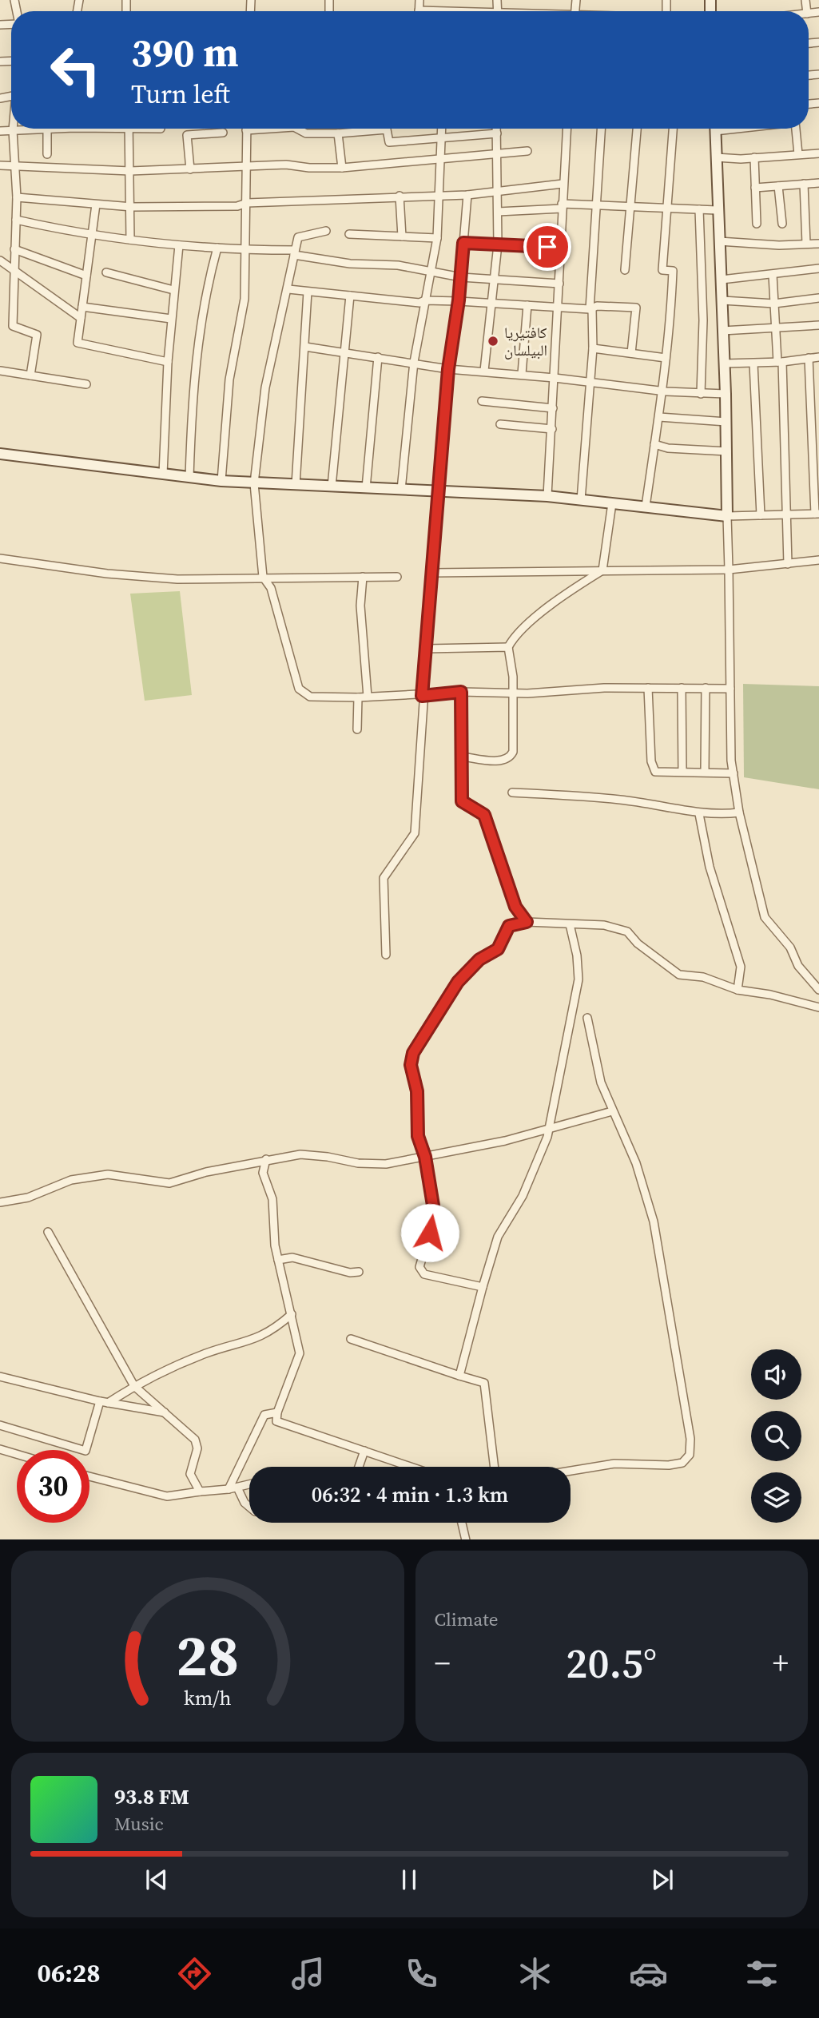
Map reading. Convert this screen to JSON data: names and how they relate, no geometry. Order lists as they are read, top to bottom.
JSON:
{
  "places": ["كافتيريا البيلسان"],
  "page": {
    "turn": ["390 m", "Turn left"],
    "limit": "30",
    "trip": "06:32 · 4 min · 1.3 km",
    "tile": "Climate",
    "heat": ["−", "20.5°", "+"],
    "song": ["93.8 FM", "Music"],
    "tabs": "06:28",
    "gauge": ["28", "km/h"]
  }
}
